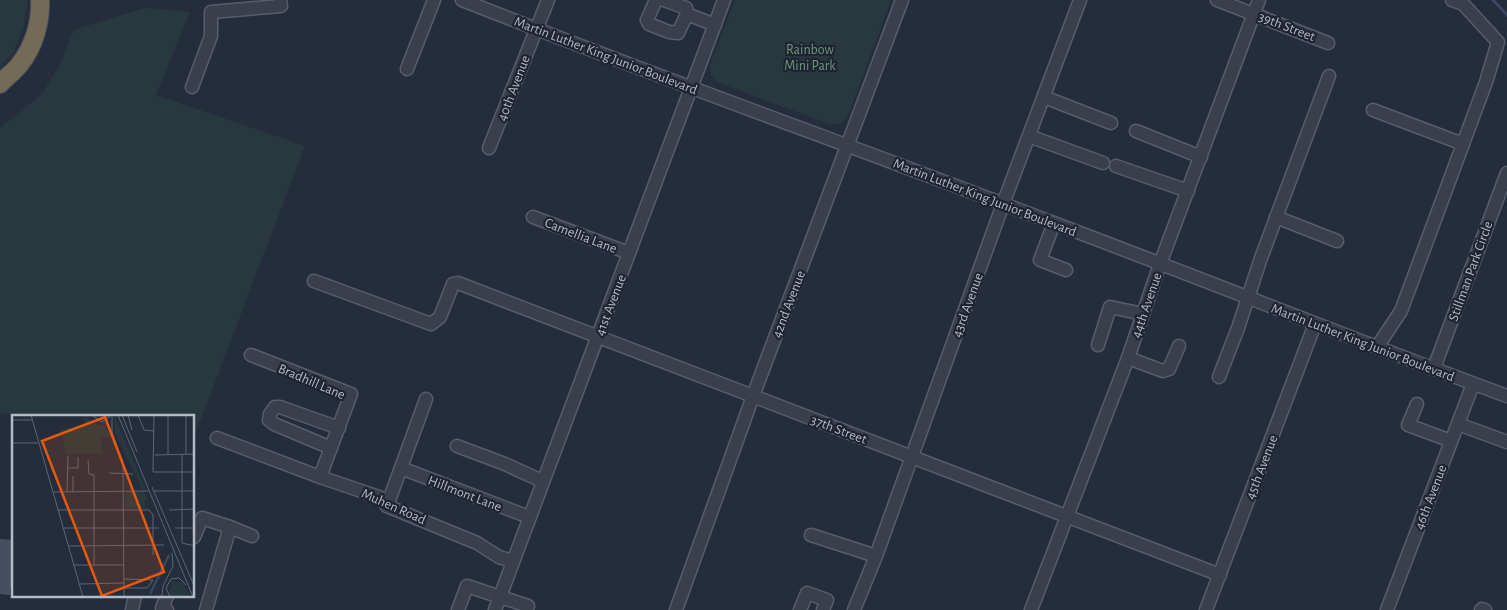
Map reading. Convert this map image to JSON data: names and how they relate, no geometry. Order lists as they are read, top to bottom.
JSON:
{
  "streets": {
    "street": [
      "39th Street",
      "Martin Luther King Junior Boulevard",
      "40th Avenue",
      "Camellia Lane",
      "Stillman Park Circle",
      "42nd Avenue",
      "41st Avenue",
      "43rd Avenue",
      "44th Avenue",
      "Bradhill Lane",
      "37th Street",
      "45th Avenue",
      "Hillmont Lane",
      "46th Avenue",
      "Muhen Road"
    ]
  },
  "crossings": [
    ["39th Street", "44th Avenue"],
    ["Martin Luther King Junior Boulevard", "40th Avenue"],
    ["Martin Luther King Junior Boulevard", "Stillman Park Circle"],
    ["Martin Luther King Junior Boulevard", "42nd Avenue"],
    ["Martin Luther King Junior Boulevard", "41st Avenue"],
    ["Martin Luther King Junior Boulevard", "43rd Avenue"],
    ["Martin Luther King Junior Boulevard", "44th Avenue"],
    ["Martin Luther King Junior Boulevard", "45th Avenue"],
    ["Martin Luther King Junior Boulevard", "46th Avenue"],
    ["Camellia Lane", "41st Avenue"],
    ["42nd Avenue", "37th Street"],
    ["41st Avenue", "37th Street"],
    ["41st Avenue", "Hillmont Lane"],
    ["41st Avenue", "Muhen Road"],
    ["43rd Avenue", "37th Street"],
    ["44th Avenue", "37th Street"],
    ["Bradhill Lane", "Muhen Road"],
    ["37th Street", "45th Avenue"]
  ],
  "parks": ["Rainbow Mini Park"]
}
